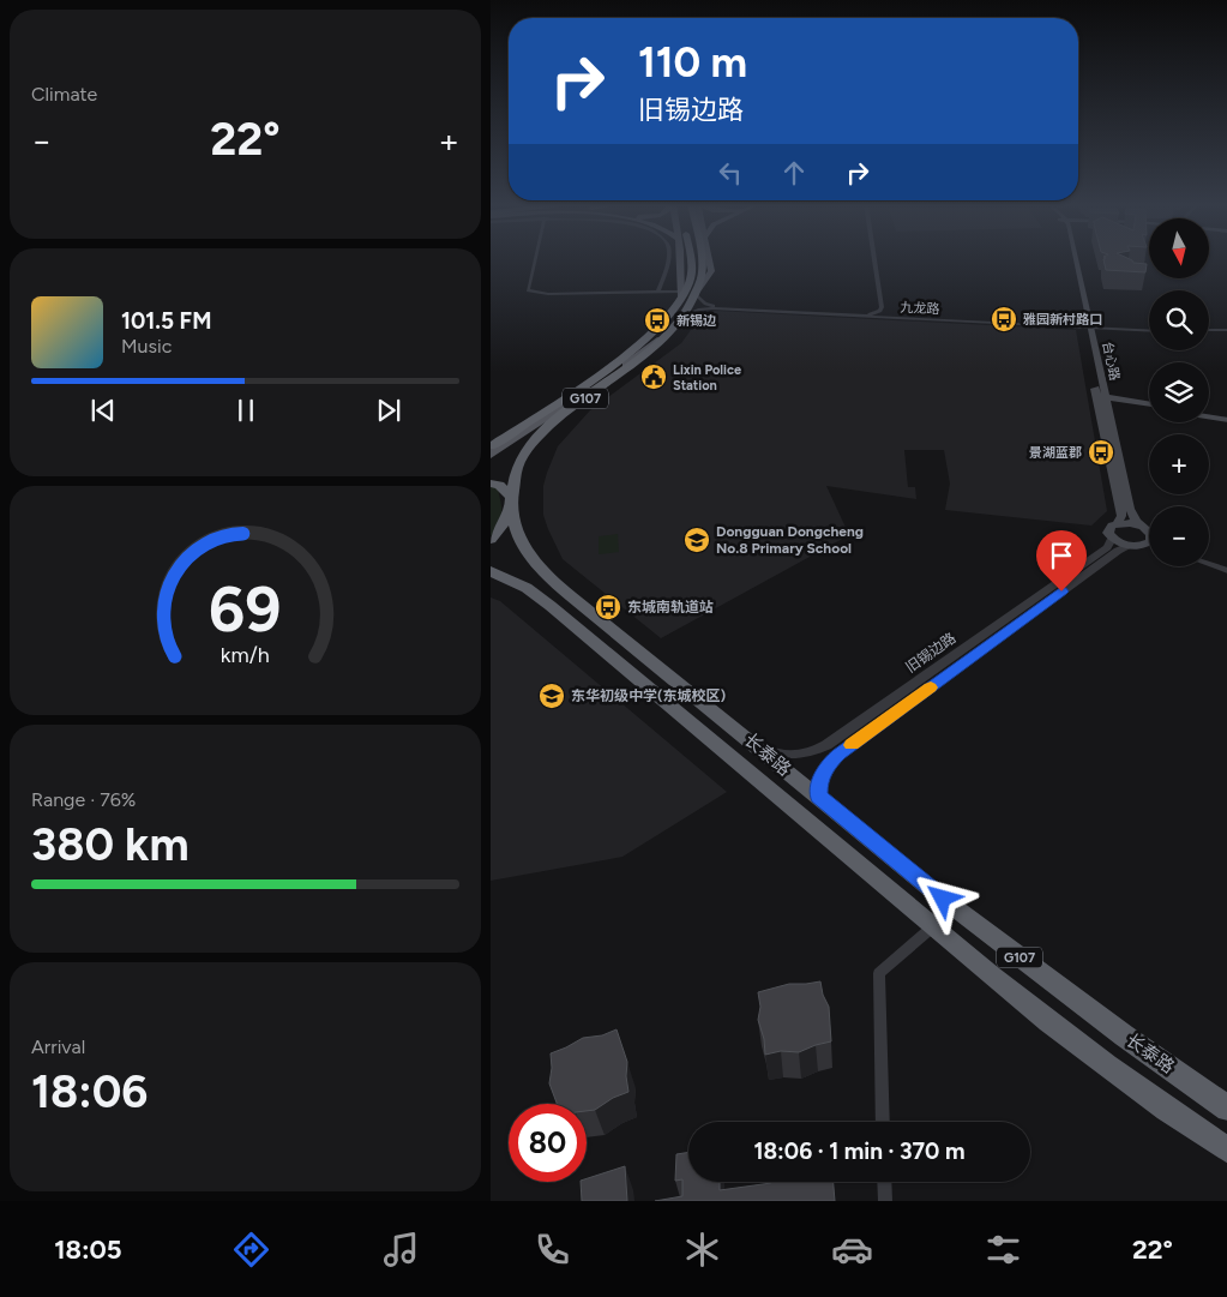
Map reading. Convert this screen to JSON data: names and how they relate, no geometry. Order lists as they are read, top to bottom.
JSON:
{
  "streets": {
    "highway": ["G107", "长泰路"],
    "main road": ["台心路"],
    "street": ["九龙路", "旧锡边路"]
  },
  "crossings": [
    ["九龙路", "台心路"],
    ["九龙路", "G107"],
    ["台心路", "旧锡边路"],
    ["G107", "长泰路"],
    ["旧锡边路", "长泰路"]
  ],
  "places": {
    "bus stop": [
      "雅园新村路口",
      "新锡边",
      "景湖蓝郡",
      "东城南轨道站"
    ],
    "public building": ["Lixin Police Station"],
    "school or university": ["Dongguan Dongcheng No.8 Primary School", "东华初级中学(东城校区)"]
  },
  "north": "bottom",
  "page": {
    "tile": [
      "Climate",
      ["Range · 76%", "380 km"],
      ["Arrival", "18:06"]
    ],
    "turn": ["110 m", "旧锡边路"],
    "heat": ["−", "22°", "+"],
    "map_buttons": ["+", "−"],
    "song": ["101.5 FM", "Music"],
    "limit": "80",
    "trip": "18:06 · 1 min · 370 m",
    "tabs": ["18:05", "22°"],
    "gauge": ["69", "km/h"]
  }
}
